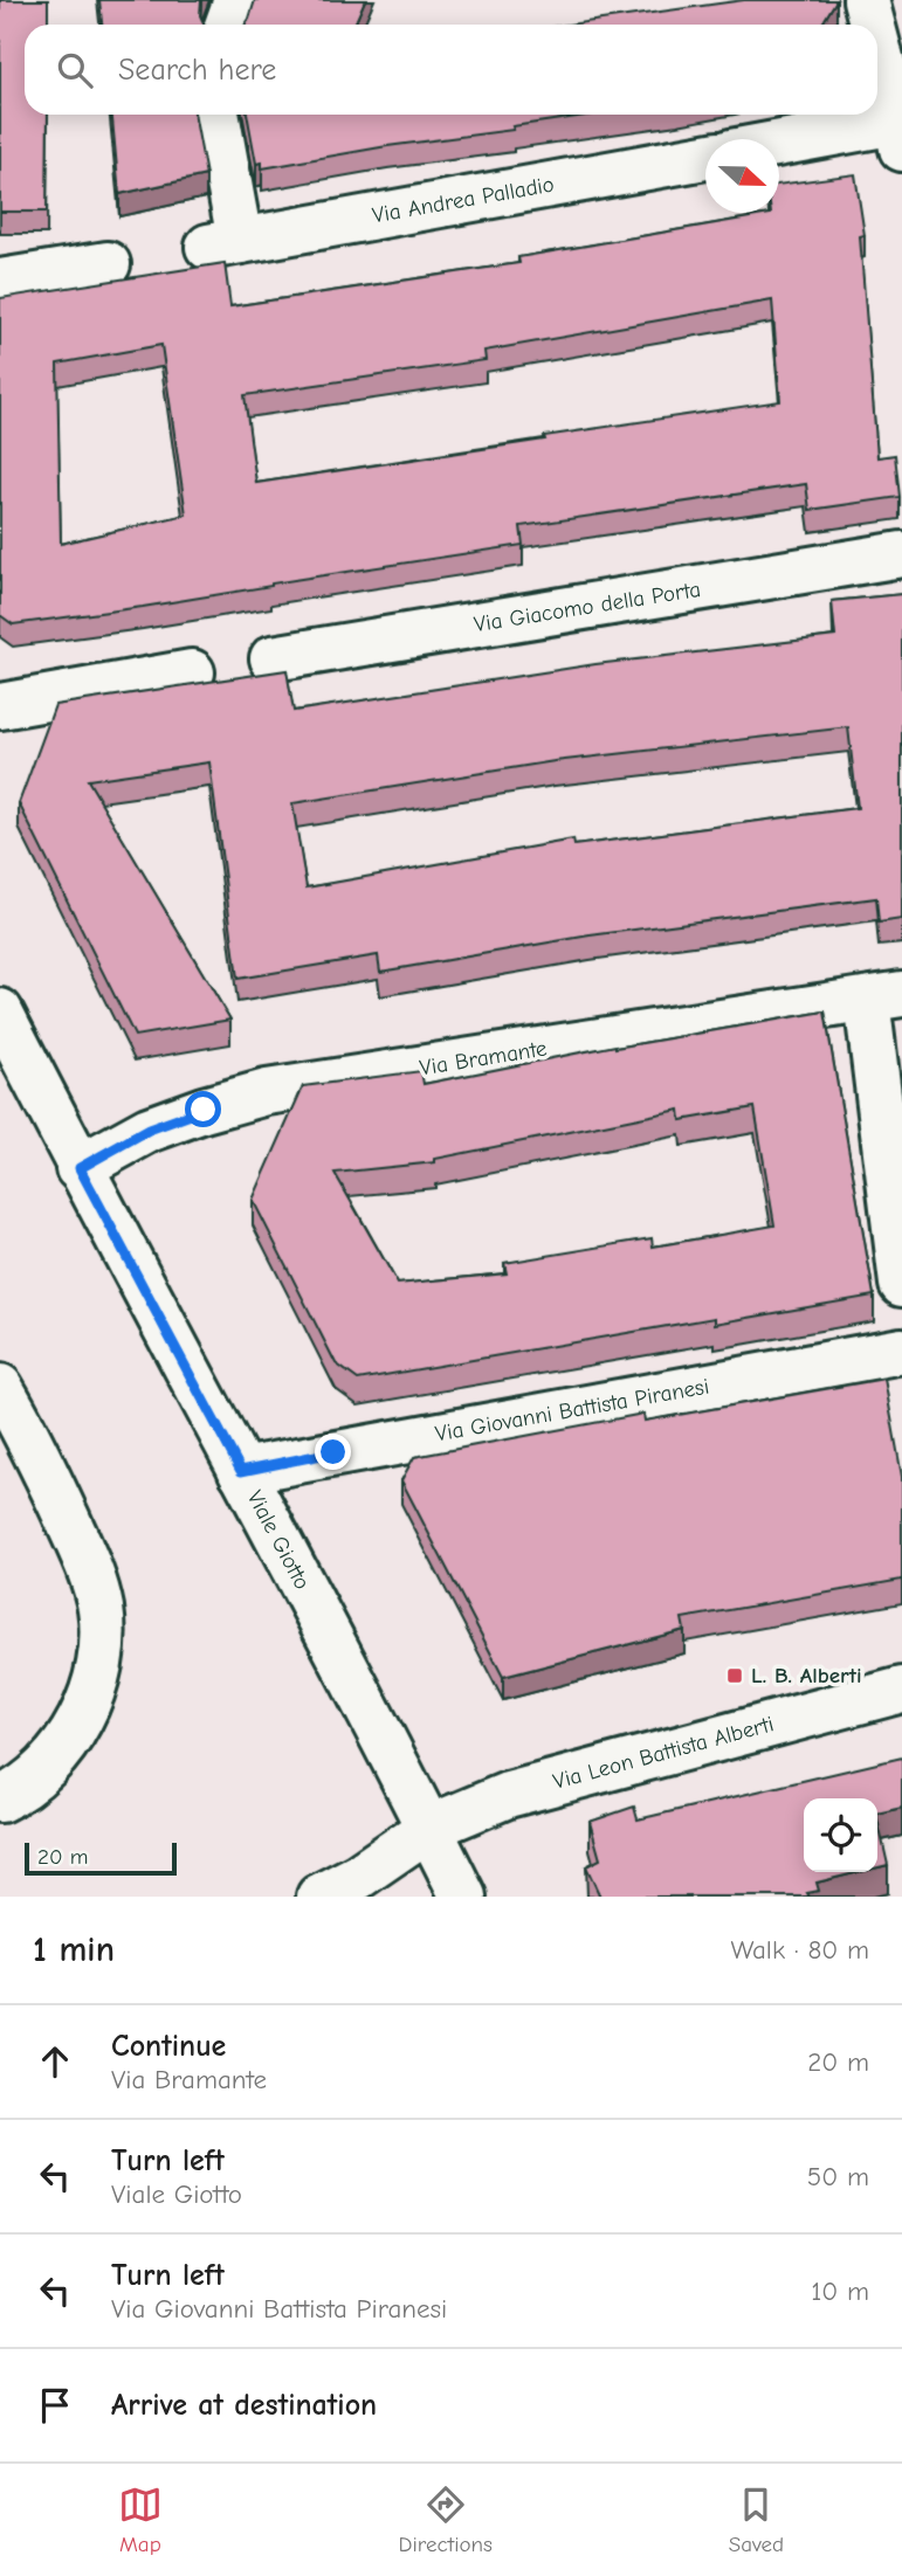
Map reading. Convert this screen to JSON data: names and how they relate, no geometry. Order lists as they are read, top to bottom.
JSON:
{
  "streets": {
    "street": [
      "Via Andrea Palladio",
      "Via Giacomo della Porta",
      "Via Bramante",
      "Via Giovanni Battista Piranesi",
      "Viale Giotto",
      "Via Leon Battista Alberti"
    ]
  },
  "crossings": [
    ["Via Bramante", "Viale Giotto"],
    ["Via Giovanni Battista Piranesi", "Viale Giotto"],
    ["Viale Giotto", "Via Leon Battista Alberti"]
  ],
  "places": {
    "transit": ["L. B. Alberti"]
  },
  "scale_bar": "20 m",
  "north": "right",
  "page": {
    "search": "Search here",
    "scale": "20 m",
    "heading": ["1 min", "Walk · 80 m"],
    "list": [
      ["Continue", "Via Bramante", "20 m"],
      ["Turn left", "Viale Giotto", "50 m"],
      ["Turn left", "Via Giovanni Battista Piranesi", "10 m"],
      "Arrive at destination"
    ],
    "nav": ["Map", "Directions", "Saved"]
  }
}
